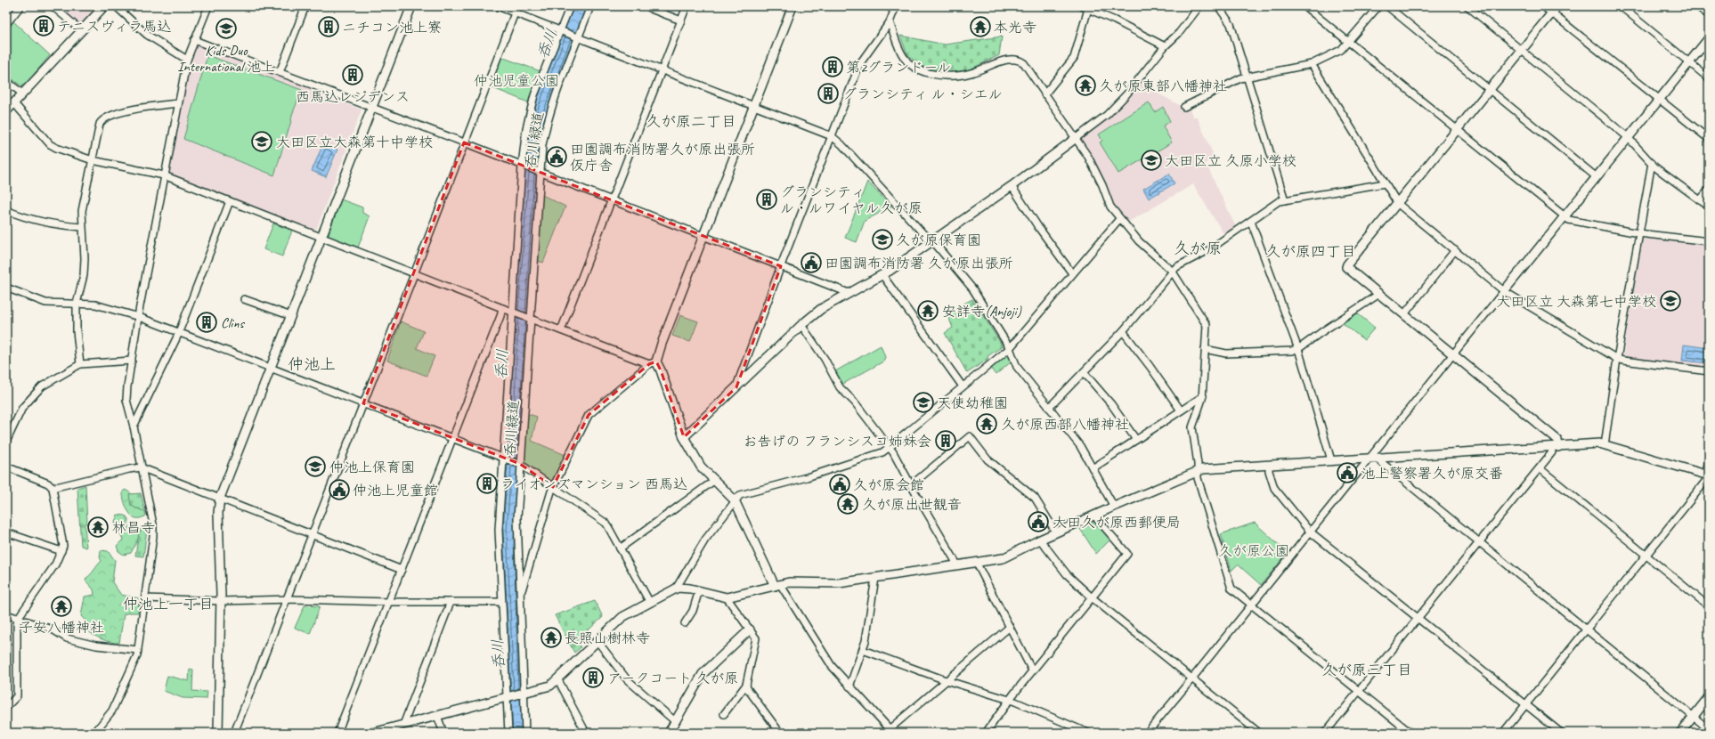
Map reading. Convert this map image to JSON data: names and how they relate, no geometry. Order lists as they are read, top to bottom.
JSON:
{
  "streets": {
    "street": ["呑川緑道"]
  },
  "districts": [
    "久が原二丁目",
    "久が原",
    "久が原四丁目",
    "仲池上",
    "仲池上一丁目",
    "久が原三丁目"
  ],
  "water": ["呑川"],
  "parks": ["仲池児童公園", "久が原公園"],
  "places": {
    "building": [
      "テニスヴィラ馬込",
      "ニチコン池上寮",
      "第2グランドール",
      "西馬込レジデンス",
      "グランシティ ル・シエル",
      "グランシティ ル・ルワイヤル久が原",
      "Clins",
      "お告げの フランシスコ姉妹会",
      "ライオンズマンション 西馬込",
      "アークコート 久が原"
    ],
    "temple": [
      "本光寺",
      "久が原東部八幡神社",
      "安詳寺(Anjoji)",
      "久が原西部八幡神社",
      "久が原出世観音",
      "林昌寺",
      "子安八幡神社",
      "長照山樹林寺"
    ],
    "school or university": [
      "Kids Duo International 池上",
      "大田区立大森第十中学校",
      "大田区立 久原小学校",
      "久が原保育園",
      "大田区立 大森第七中学校",
      "天使幼稚園",
      "仲池上保育園"
    ],
    "public building": [
      "田園調布消防署久が原出張所 仮庁舎",
      "田園調布消防署 久が原出張所",
      "池上警察署久が原交番",
      "久が原会館",
      "仲池上児童館",
      "大田久が原西郵便局"
    ]
  }
}
